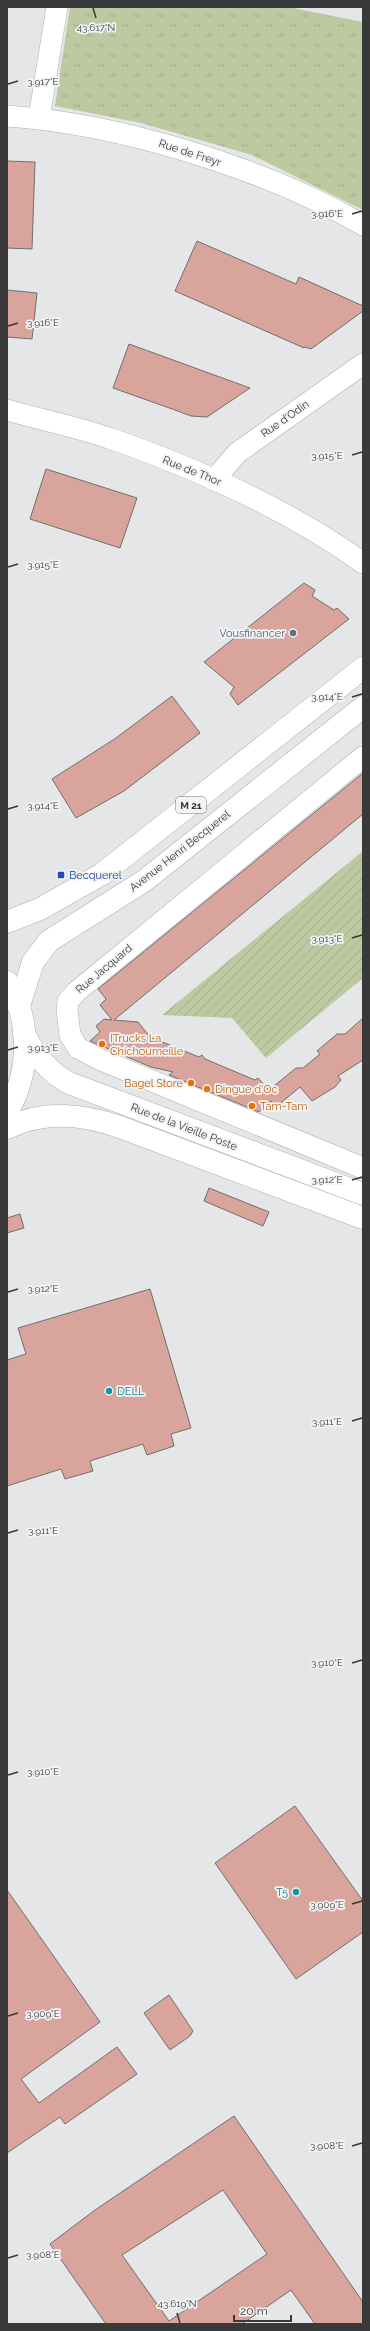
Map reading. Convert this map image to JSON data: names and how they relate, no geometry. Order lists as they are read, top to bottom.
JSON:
{
  "streets": {
    "main road": ["M 21", "Avenue Henri Becquerel", "Rue de la Vieille Poste"],
    "street": [
      "Rue de Freyr",
      "Rue d'Odin",
      "Rue de Thor",
      "Rue Jacquard"
    ]
  },
  "crossings": [
    ["Rue d'Odin", "Rue de Thor"]
  ],
  "places": {
    "other": [
      "Vousfinancer",
      "ITrucks La Chichoumeille",
      "Bagel Store",
      "Dingue d'Oc",
      "Tam-Tam",
      "DELL",
      "T5"
    ],
    "transit": ["Becquerel"]
  },
  "scale_bar": "20 m",
  "coordinates": [
    "43.617°N",
    "3.917°E",
    "3.916°E",
    "3.915°E",
    "3.914°E",
    "3.913°E",
    "3.912°E",
    "3.911°E",
    "3.910°E",
    "3.909°E",
    "3.908°E",
    "43.619°N"
  ]
}
